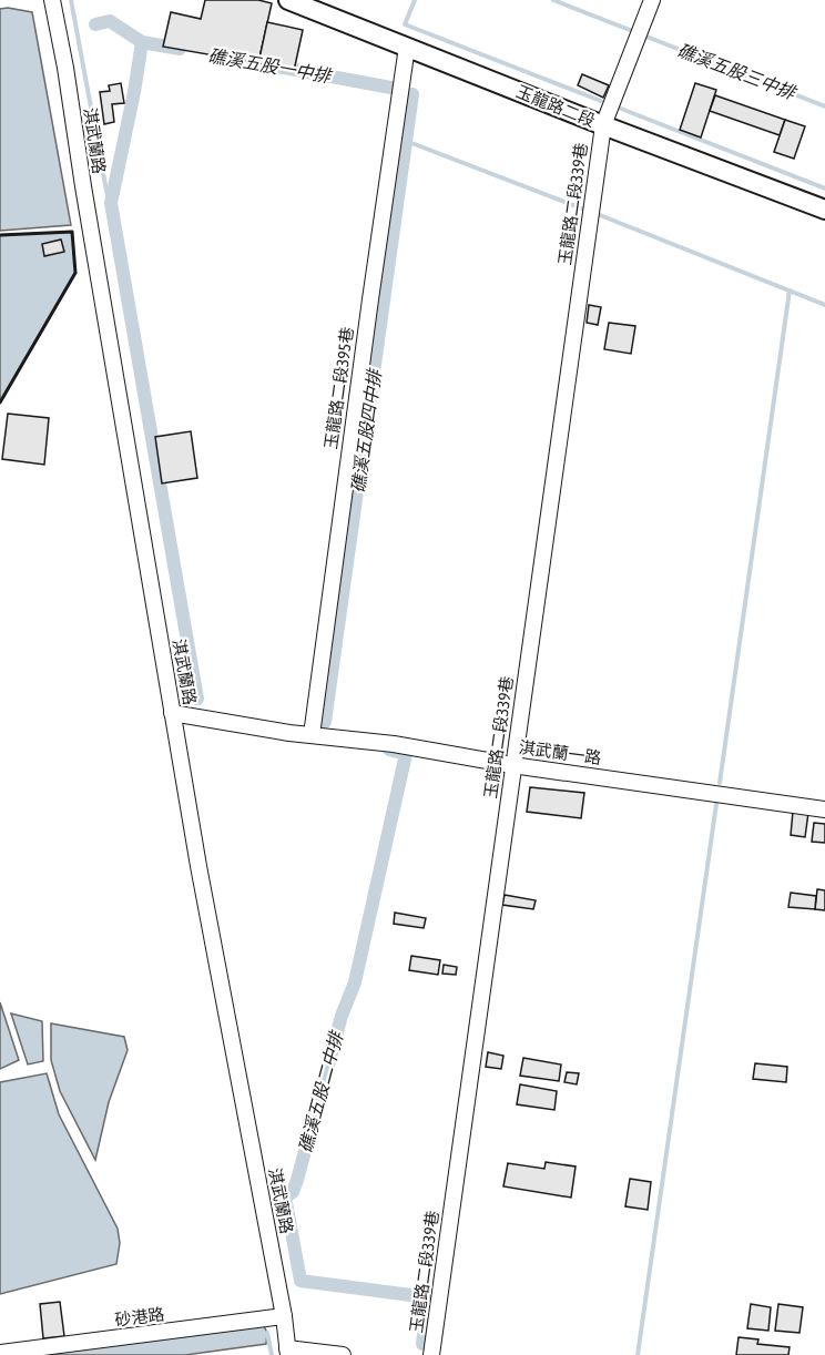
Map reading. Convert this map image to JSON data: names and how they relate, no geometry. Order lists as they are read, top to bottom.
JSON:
{
  "streets": {
    "main road": ["玉龍路二段"],
    "street": [
      "淇武蘭路",
      "玉龍路二段339巷",
      "玉龍路二段395巷",
      "淇武蘭一路",
      "砂港路"
    ]
  },
  "crossings": [
    ["玉龍路二段", "玉龍路二段339巷"],
    ["玉龍路二段", "玉龍路二段395巷"],
    ["淇武蘭路", "淇武蘭一路"],
    ["淇武蘭路", "砂港路"],
    ["玉龍路二段339巷", "淇武蘭一路"],
    ["玉龍路二段395巷", "淇武蘭一路"]
  ],
  "water": [
    "礁溪五股一中排",
    "礁溪五股三中排",
    "礁溪五股四中排",
    "礁溪五股二中排"
  ]
}
